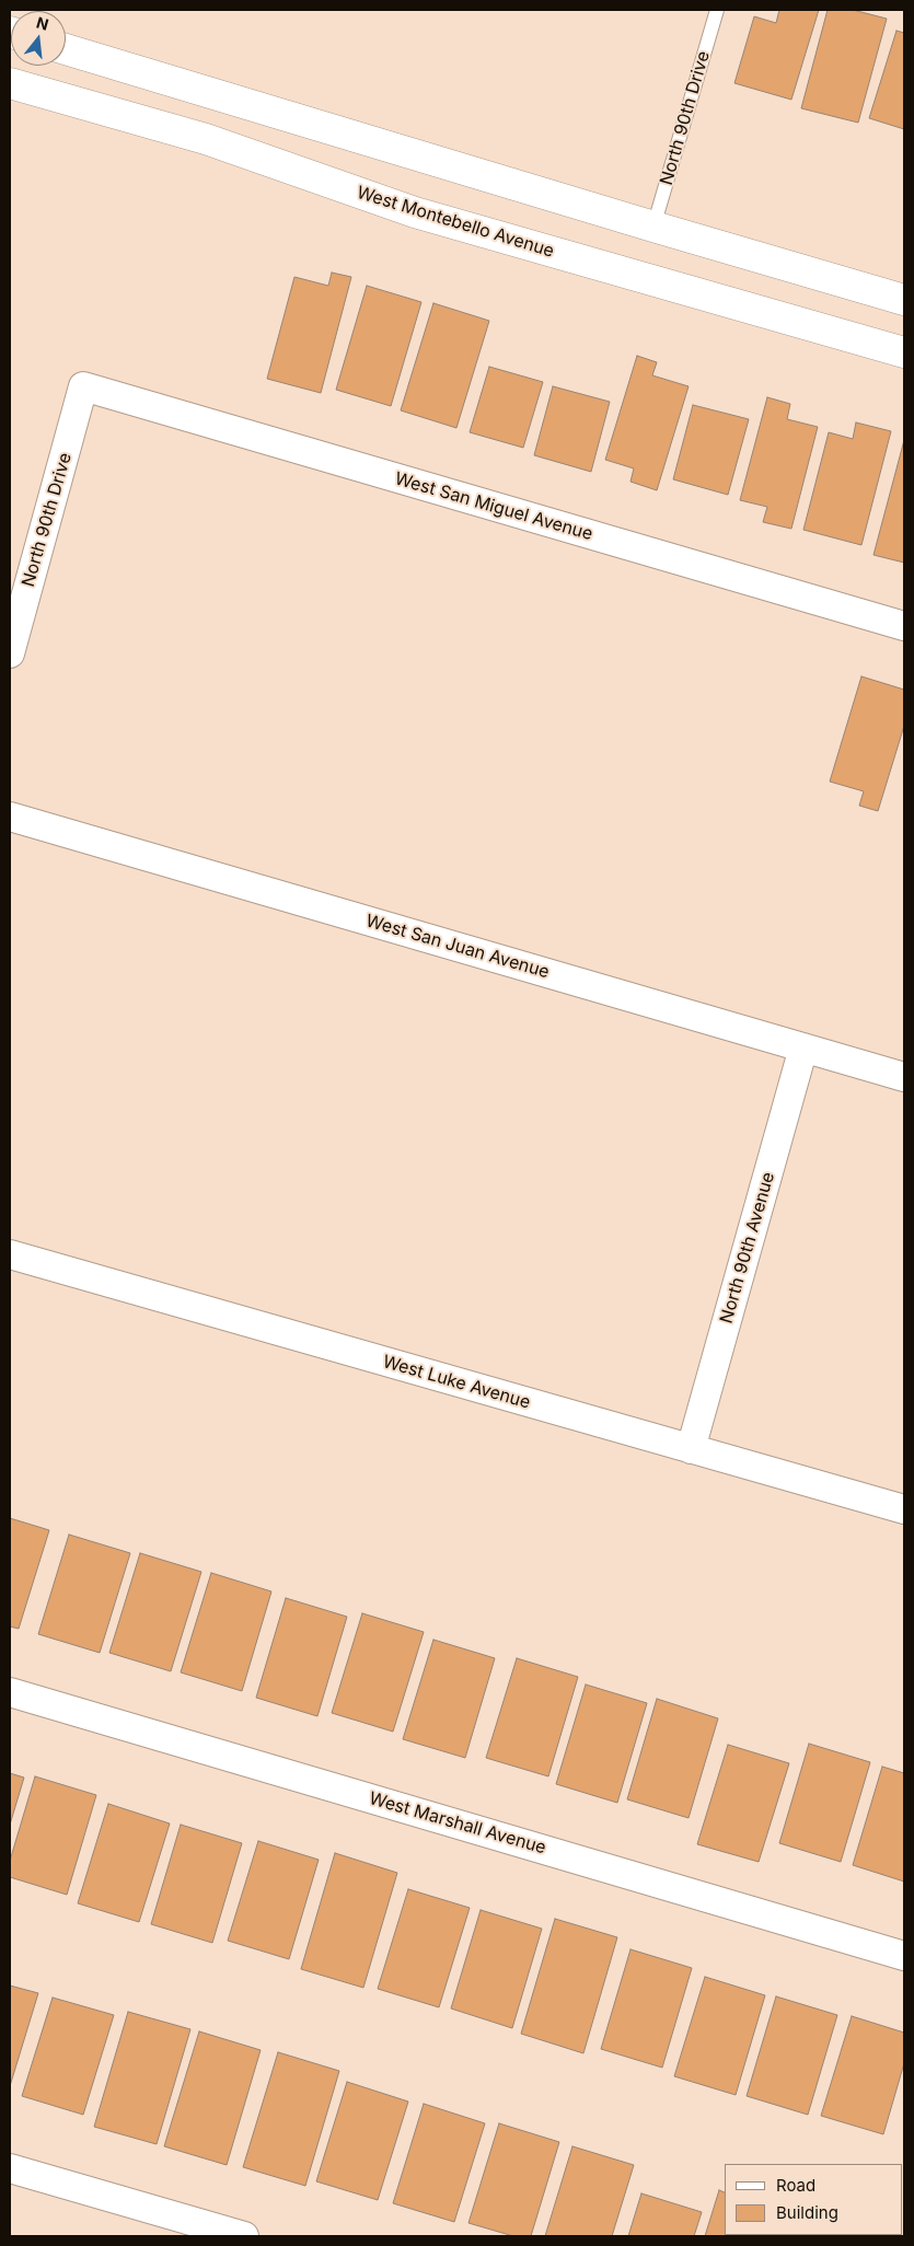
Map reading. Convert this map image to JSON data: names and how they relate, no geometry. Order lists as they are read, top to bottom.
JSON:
{
  "streets": {
    "street": [
      "North 90th Drive",
      "West Montebello Avenue",
      "West San Miguel Avenue",
      "West San Juan Avenue",
      "North 90th Avenue",
      "West Luke Avenue",
      "West Marshall Avenue"
    ]
  },
  "crossings": [
    ["North 90th Drive", "West San Miguel Avenue"],
    ["West San Juan Avenue", "North 90th Avenue"],
    ["North 90th Avenue", "West Luke Avenue"]
  ],
  "legend": ["Road", "Building"],
  "north": "top"
}
